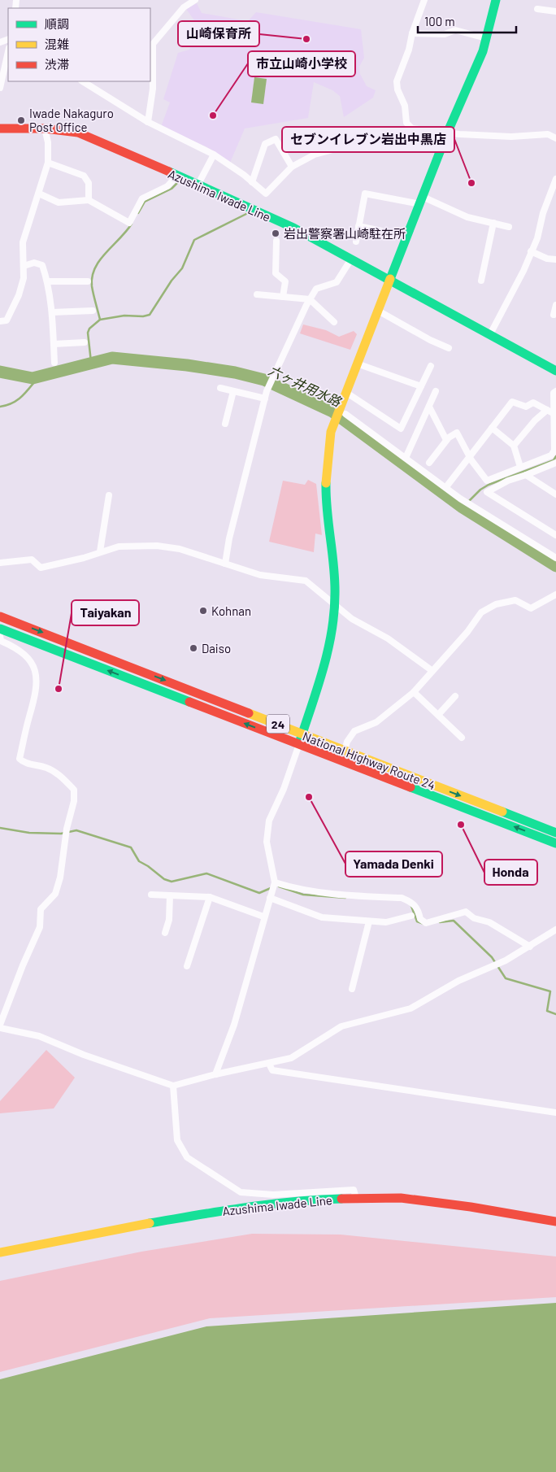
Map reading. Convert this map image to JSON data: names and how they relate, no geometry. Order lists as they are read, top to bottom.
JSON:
{
  "streets": {
    "main road": ["Azushima Iwade Line", "24", "National Highway Route 24"]
  },
  "water": ["六ヶ井用水路"],
  "places": [
    "山崎保育所",
    "市立山崎小学校",
    "Iwade Nakaguro Post Office",
    "セブンイレブン岩出中黒店",
    "岩出警察署山崎駐在所",
    "Kohnan",
    "Daiso",
    "Taiyakan",
    "Yamada Denki",
    "Honda"
  ],
  "legend": ["順調", "混雑", "渋滞"],
  "scale_bar": "100 m"
}
